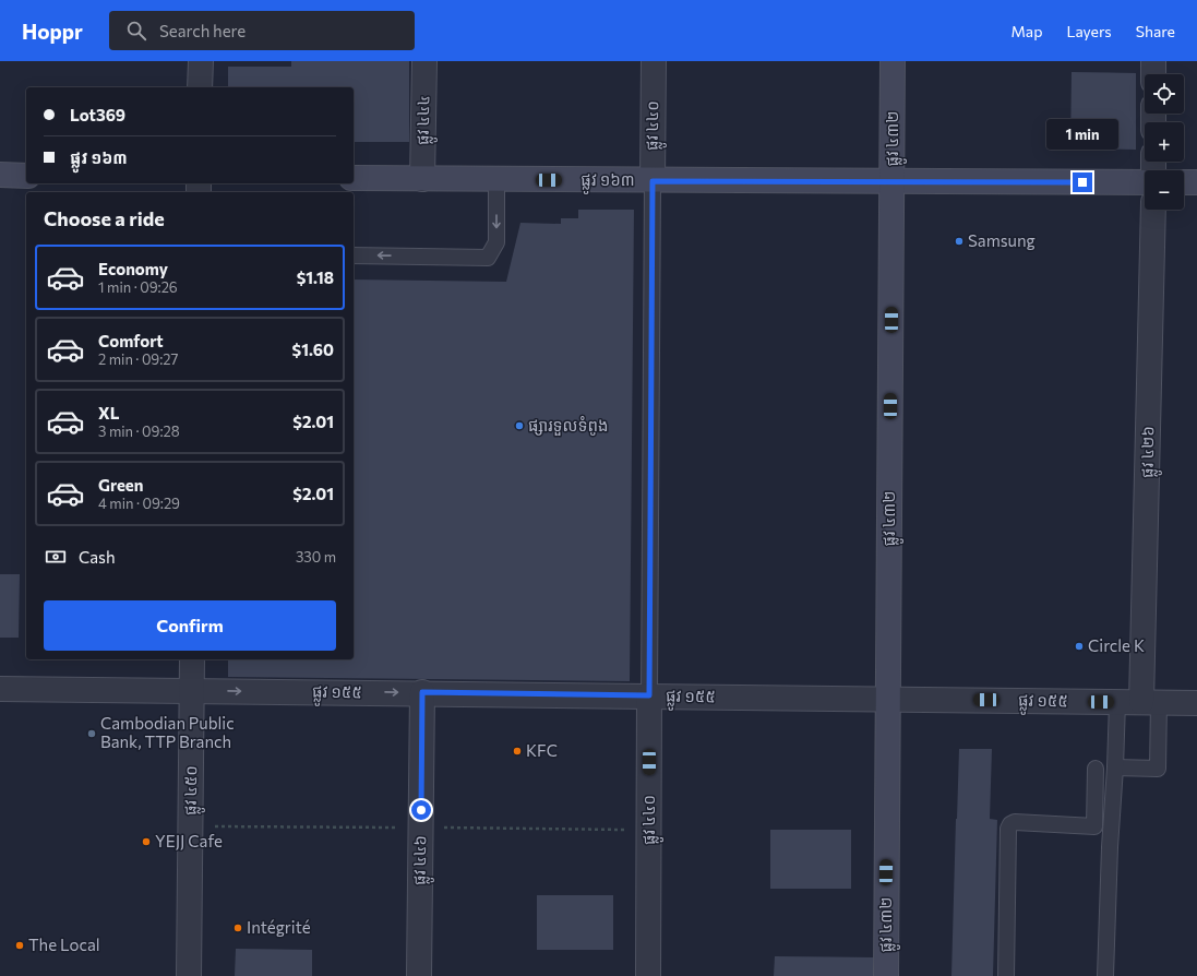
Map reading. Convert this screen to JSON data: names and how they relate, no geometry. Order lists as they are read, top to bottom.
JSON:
{
  "streets": {
    "street": [
      "ផ្លូវ ៤៤៤",
      "ផ្លូវ ៤៤០",
      "ផ្លូវ ៤៣២",
      "ផ្លូវ ១៦៣",
      "ផ្លូវ ៤២៦",
      "ផ្លូវ ១៥៥",
      "ផ្លូវ ៤៥០",
      "ផ្លូវ ៤៤៦"
    ]
  },
  "crossings": [
    ["ផ្លូវ ៤៤៤", "ផ្លូវ ១៦៣"],
    ["ផ្លូវ ៤៤០", "ផ្លូវ ១៦៣"],
    ["ផ្លូវ ៤៤០", "ផ្លូវ ១៥៥"],
    ["ផ្លូវ ៤៣២", "ផ្លូវ ១៦៣"],
    ["ផ្លូវ ៤៣២", "ផ្លូវ ១៥៥"],
    ["ផ្លូវ ៤២៦", "ផ្លូវ ១៥៥"],
    ["ផ្លូវ ១៥៥", "ផ្លូវ ៤៥០"],
    ["ផ្លូវ ១៥៥", "ផ្លូវ ៤៤៦"]
  ],
  "places": [
    "Samsung",
    "ផ្សារទួលទំពូង",
    "Circle K",
    "Cambodian Public Bank, TTP Branch",
    "KFC",
    "YEJJ Cafe",
    "Intégrité",
    "The Local"
  ],
  "page": {
    "header": "Hoppr",
    "search": "Search here",
    "nav": ["Map", "Layers", "Share"],
    "map_buttons": ["+", "−"],
    "banner": ["Lot369", "ផ្លូវ ១៦៣"],
    "bubble": "1 min",
    "heading": "Choose a ride",
    "list": [
      {
        "name": "Economy",
        "note": "1 min · 09:26",
        "value": "$1.18"
      },
      {
        "name": "Comfort",
        "note": "2 min · 09:27",
        "value": "$1.60"
      },
      {
        "name": "XL",
        "note": "3 min · 09:28",
        "value": "$2.01"
      },
      {
        "name": "Green",
        "note": "4 min · 09:29",
        "value": "$2.01"
      }
    ],
    "pay": ["Cash", "330 m"],
    "buttons": "Confirm"
  }
}
